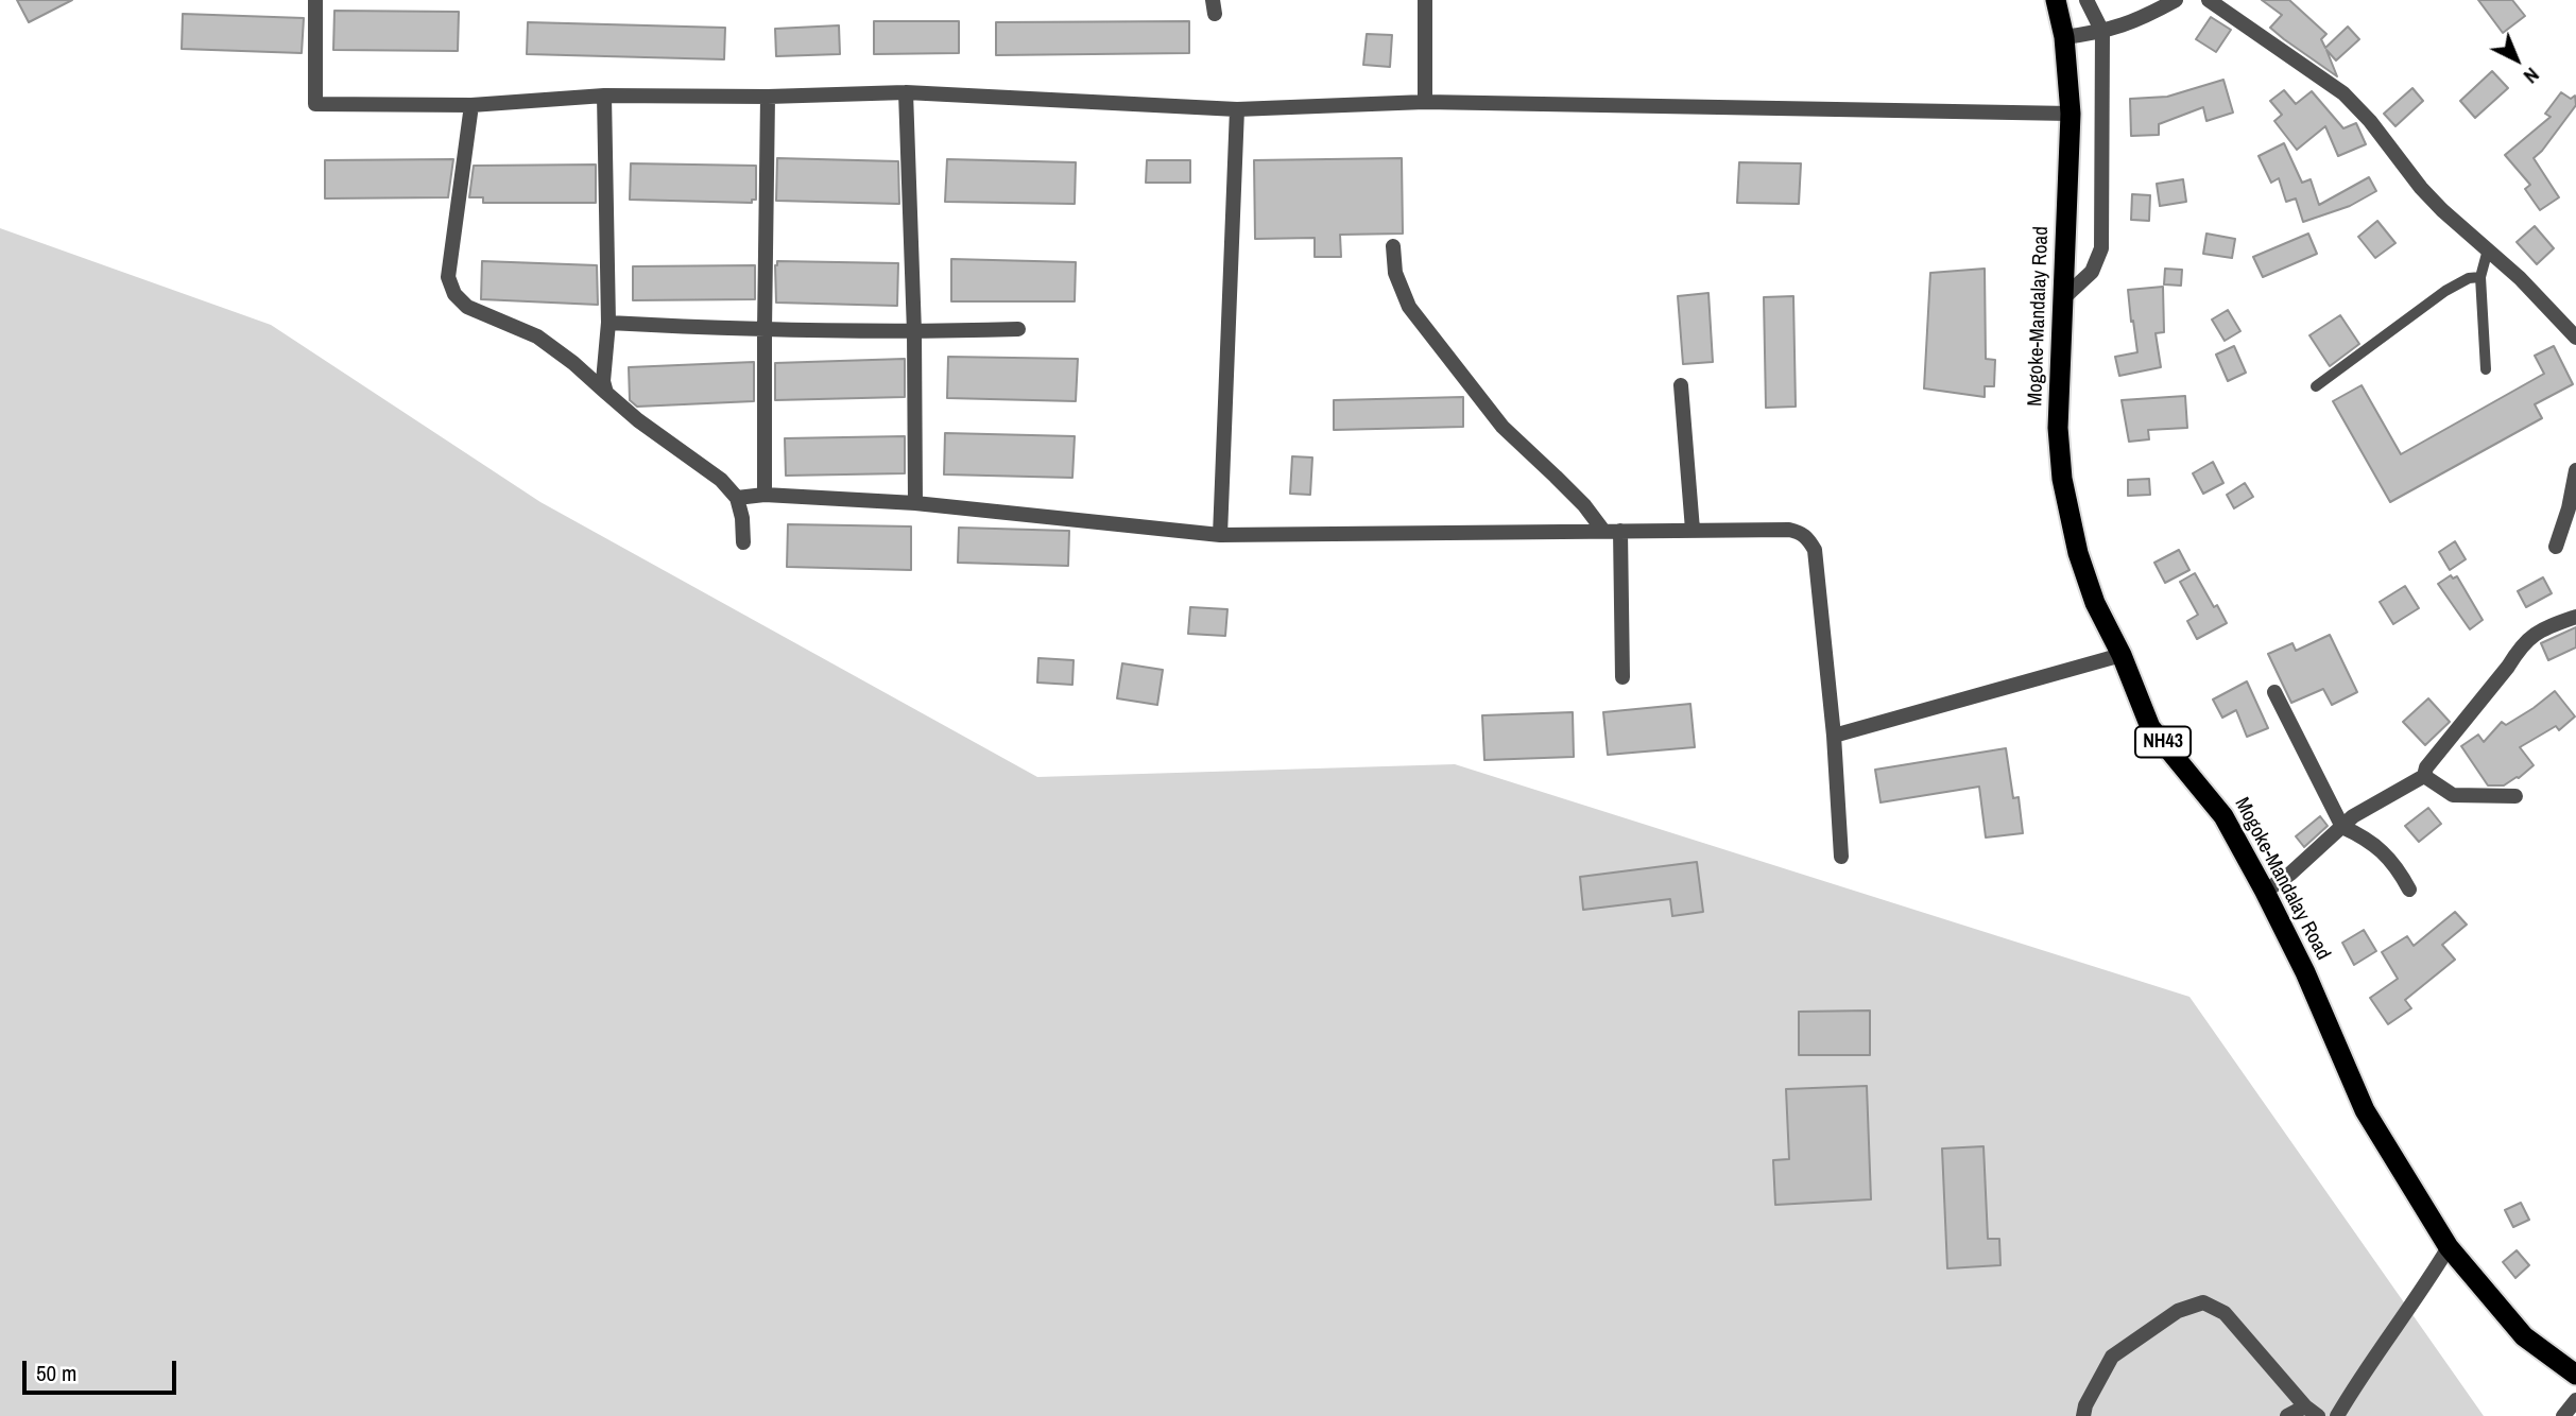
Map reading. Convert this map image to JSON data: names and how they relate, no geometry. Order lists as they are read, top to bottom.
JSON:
{
  "streets": {
    "highway": ["Mogoke-Mandalay Road", "NH43"]
  },
  "scale_bar": "50 m",
  "north": "bottom right"
}
